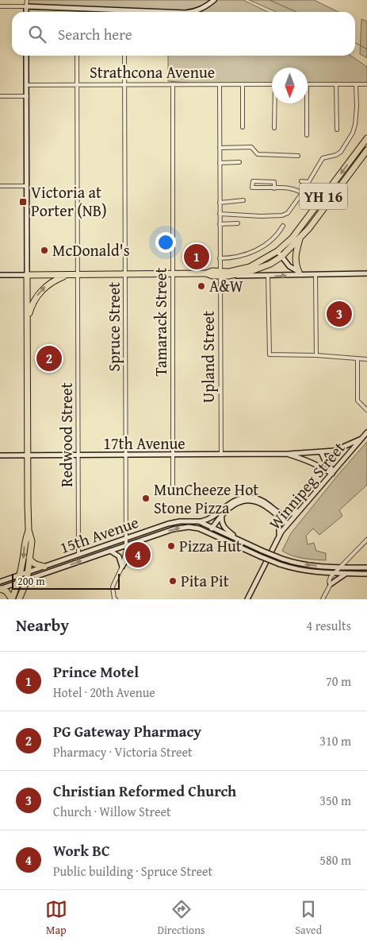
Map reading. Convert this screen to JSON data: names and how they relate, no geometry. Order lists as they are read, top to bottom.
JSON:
{
  "streets": {
    "highway": ["YH 16"],
    "street": [
      "Strathcona Avenue",
      "Tamarack Street",
      "Spruce Street",
      "Upland Street",
      "Redwood Street",
      "17th Avenue",
      "Winnipeg Street",
      "15th Avenue"
    ]
  },
  "crossings": [
    ["Strathcona Avenue", "Tamarack Street"],
    ["Strathcona Avenue", "Spruce Street"],
    ["Strathcona Avenue", "Upland Street"],
    ["Strathcona Avenue", "Redwood Street"],
    ["YH 16", "Tamarack Street"],
    ["YH 16", "Spruce Street"],
    ["YH 16", "Upland Street"],
    ["YH 16", "Redwood Street"],
    ["Tamarack Street", "17th Avenue"],
    ["Spruce Street", "17th Avenue"],
    ["Spruce Street", "15th Avenue"],
    ["Upland Street", "17th Avenue"],
    ["Redwood Street", "17th Avenue"],
    ["Redwood Street", "15th Avenue"],
    ["17th Avenue", "Winnipeg Street"]
  ],
  "places": {
    "transit": ["Victoria at Porter (NB)"],
    "other": [
      "McDonald's",
      "A&W",
      "MunCheeze Hot Stone Pizza",
      "Pizza Hut",
      "Pita Pit"
    ]
  },
  "scale_bar": "200 m",
  "north": "bottom",
  "page": {
    "search": "Search here",
    "pins": [
      "1",
      "3",
      "2",
      "4"
    ],
    "scale": "200 m",
    "heading": ["Nearby", "4 results"],
    "list": [
      {
        "mark": "1",
        "name": "Prince Motel",
        "note": "Hotel · 20th Avenue",
        "value": "70 m"
      },
      {
        "mark": "2",
        "name": "PG Gateway Pharmacy",
        "note": "Pharmacy · Victoria Street",
        "value": "310 m"
      },
      {
        "mark": "3",
        "name": "Christian Reformed Church",
        "note": "Church · Willow Street",
        "value": "350 m"
      },
      {
        "mark": "4",
        "name": "Work BC",
        "note": "Public building · Spruce Street",
        "value": "580 m"
      }
    ],
    "nav": ["Map", "Directions", "Saved"]
  }
}
